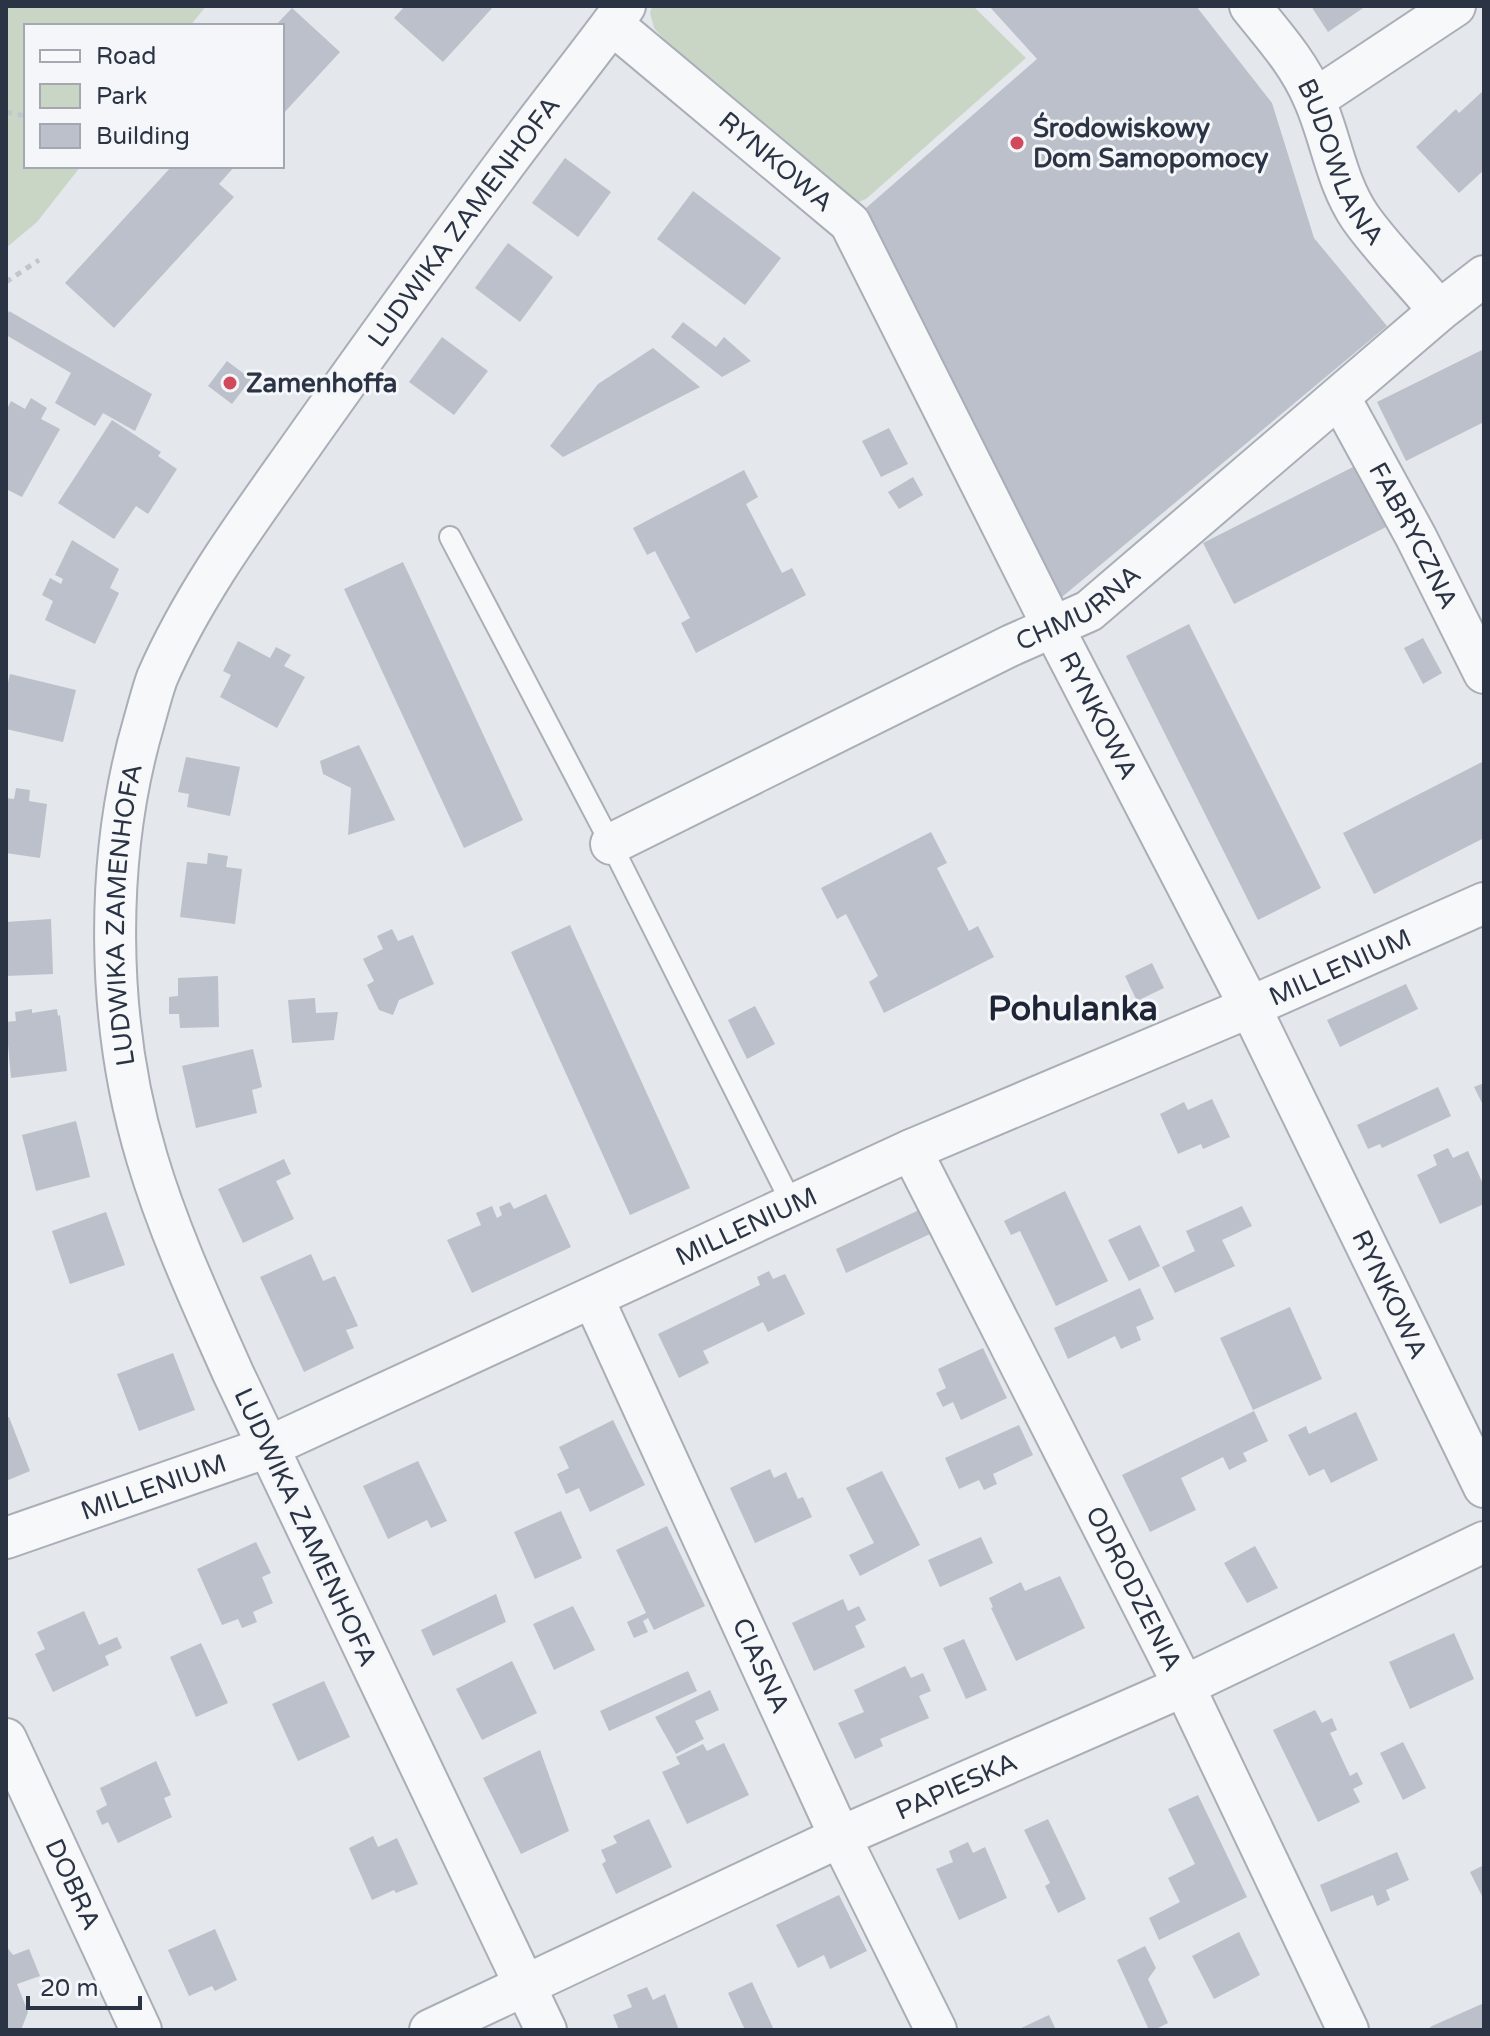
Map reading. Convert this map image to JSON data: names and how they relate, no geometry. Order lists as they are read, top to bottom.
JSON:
{
  "streets": {
    "street": [
      "BUDOWLANA",
      "RYNKOWA",
      "LUDWIKA ZAMENHOFA",
      "FABRYCZNA",
      "CHMURNA",
      "MILLENIUM",
      "ODRODZENIA",
      "CIASNA",
      "PAPIESKA",
      "DOBRA"
    ]
  },
  "crossings": [
    ["BUDOWLANA", "CHMURNA"],
    ["RYNKOWA", "LUDWIKA ZAMENHOFA"],
    ["RYNKOWA", "CHMURNA"],
    ["RYNKOWA", "MILLENIUM"],
    ["LUDWIKA ZAMENHOFA", "MILLENIUM"],
    ["LUDWIKA ZAMENHOFA", "PAPIESKA"],
    ["FABRYCZNA", "CHMURNA"],
    ["MILLENIUM", "ODRODZENIA"],
    ["MILLENIUM", "CIASNA"],
    ["ODRODZENIA", "PAPIESKA"],
    ["CIASNA", "PAPIESKA"]
  ],
  "districts": ["Pohulanka"],
  "places": ["Środowiskowy Dom Samopomocy", "Zamenhoffa"],
  "legend": ["Road", "Park", "Building"],
  "scale_bar": "20 m"
}
